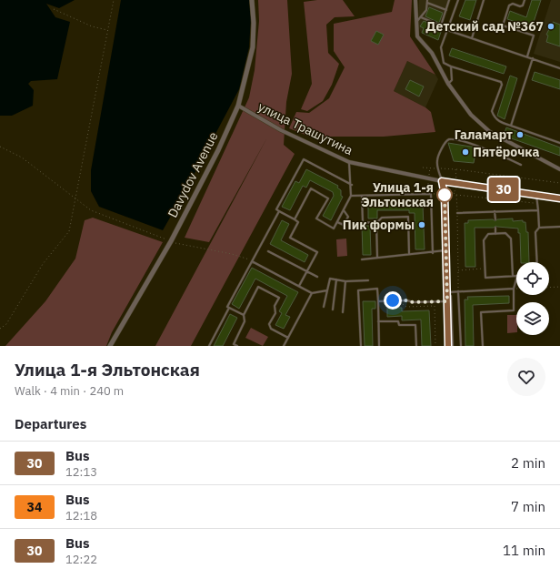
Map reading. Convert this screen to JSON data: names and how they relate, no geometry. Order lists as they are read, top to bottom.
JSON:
{
  "streets": {
    "street": ["улица Трашутина", "Davydov Avenue"]
  },
  "crossings": [
    ["улица Трашутина", "Davydov Avenue"]
  ],
  "places": [
    "Детский сад №367",
    "Галамарт",
    "Пятёрочка",
    "Улица 1-я Эльтонская",
    "Пик формы"
  ],
  "lines": ["bus line 30"],
  "page": {
    "on_map": "30",
    "heading": [
      ["Улица 1-я Эльтонская", "Walk · 4 min · 240 m"],
      "Departures"
    ],
    "list": [
      {
        "mark": "30",
        "name": "Bus",
        "note": "12:13",
        "value": "2 min"
      },
      {
        "mark": "34",
        "name": "Bus",
        "note": "12:18",
        "value": "7 min"
      },
      {
        "mark": "30",
        "name": "Bus",
        "note": "12:22",
        "value": "11 min"
      }
    ]
  }
}
